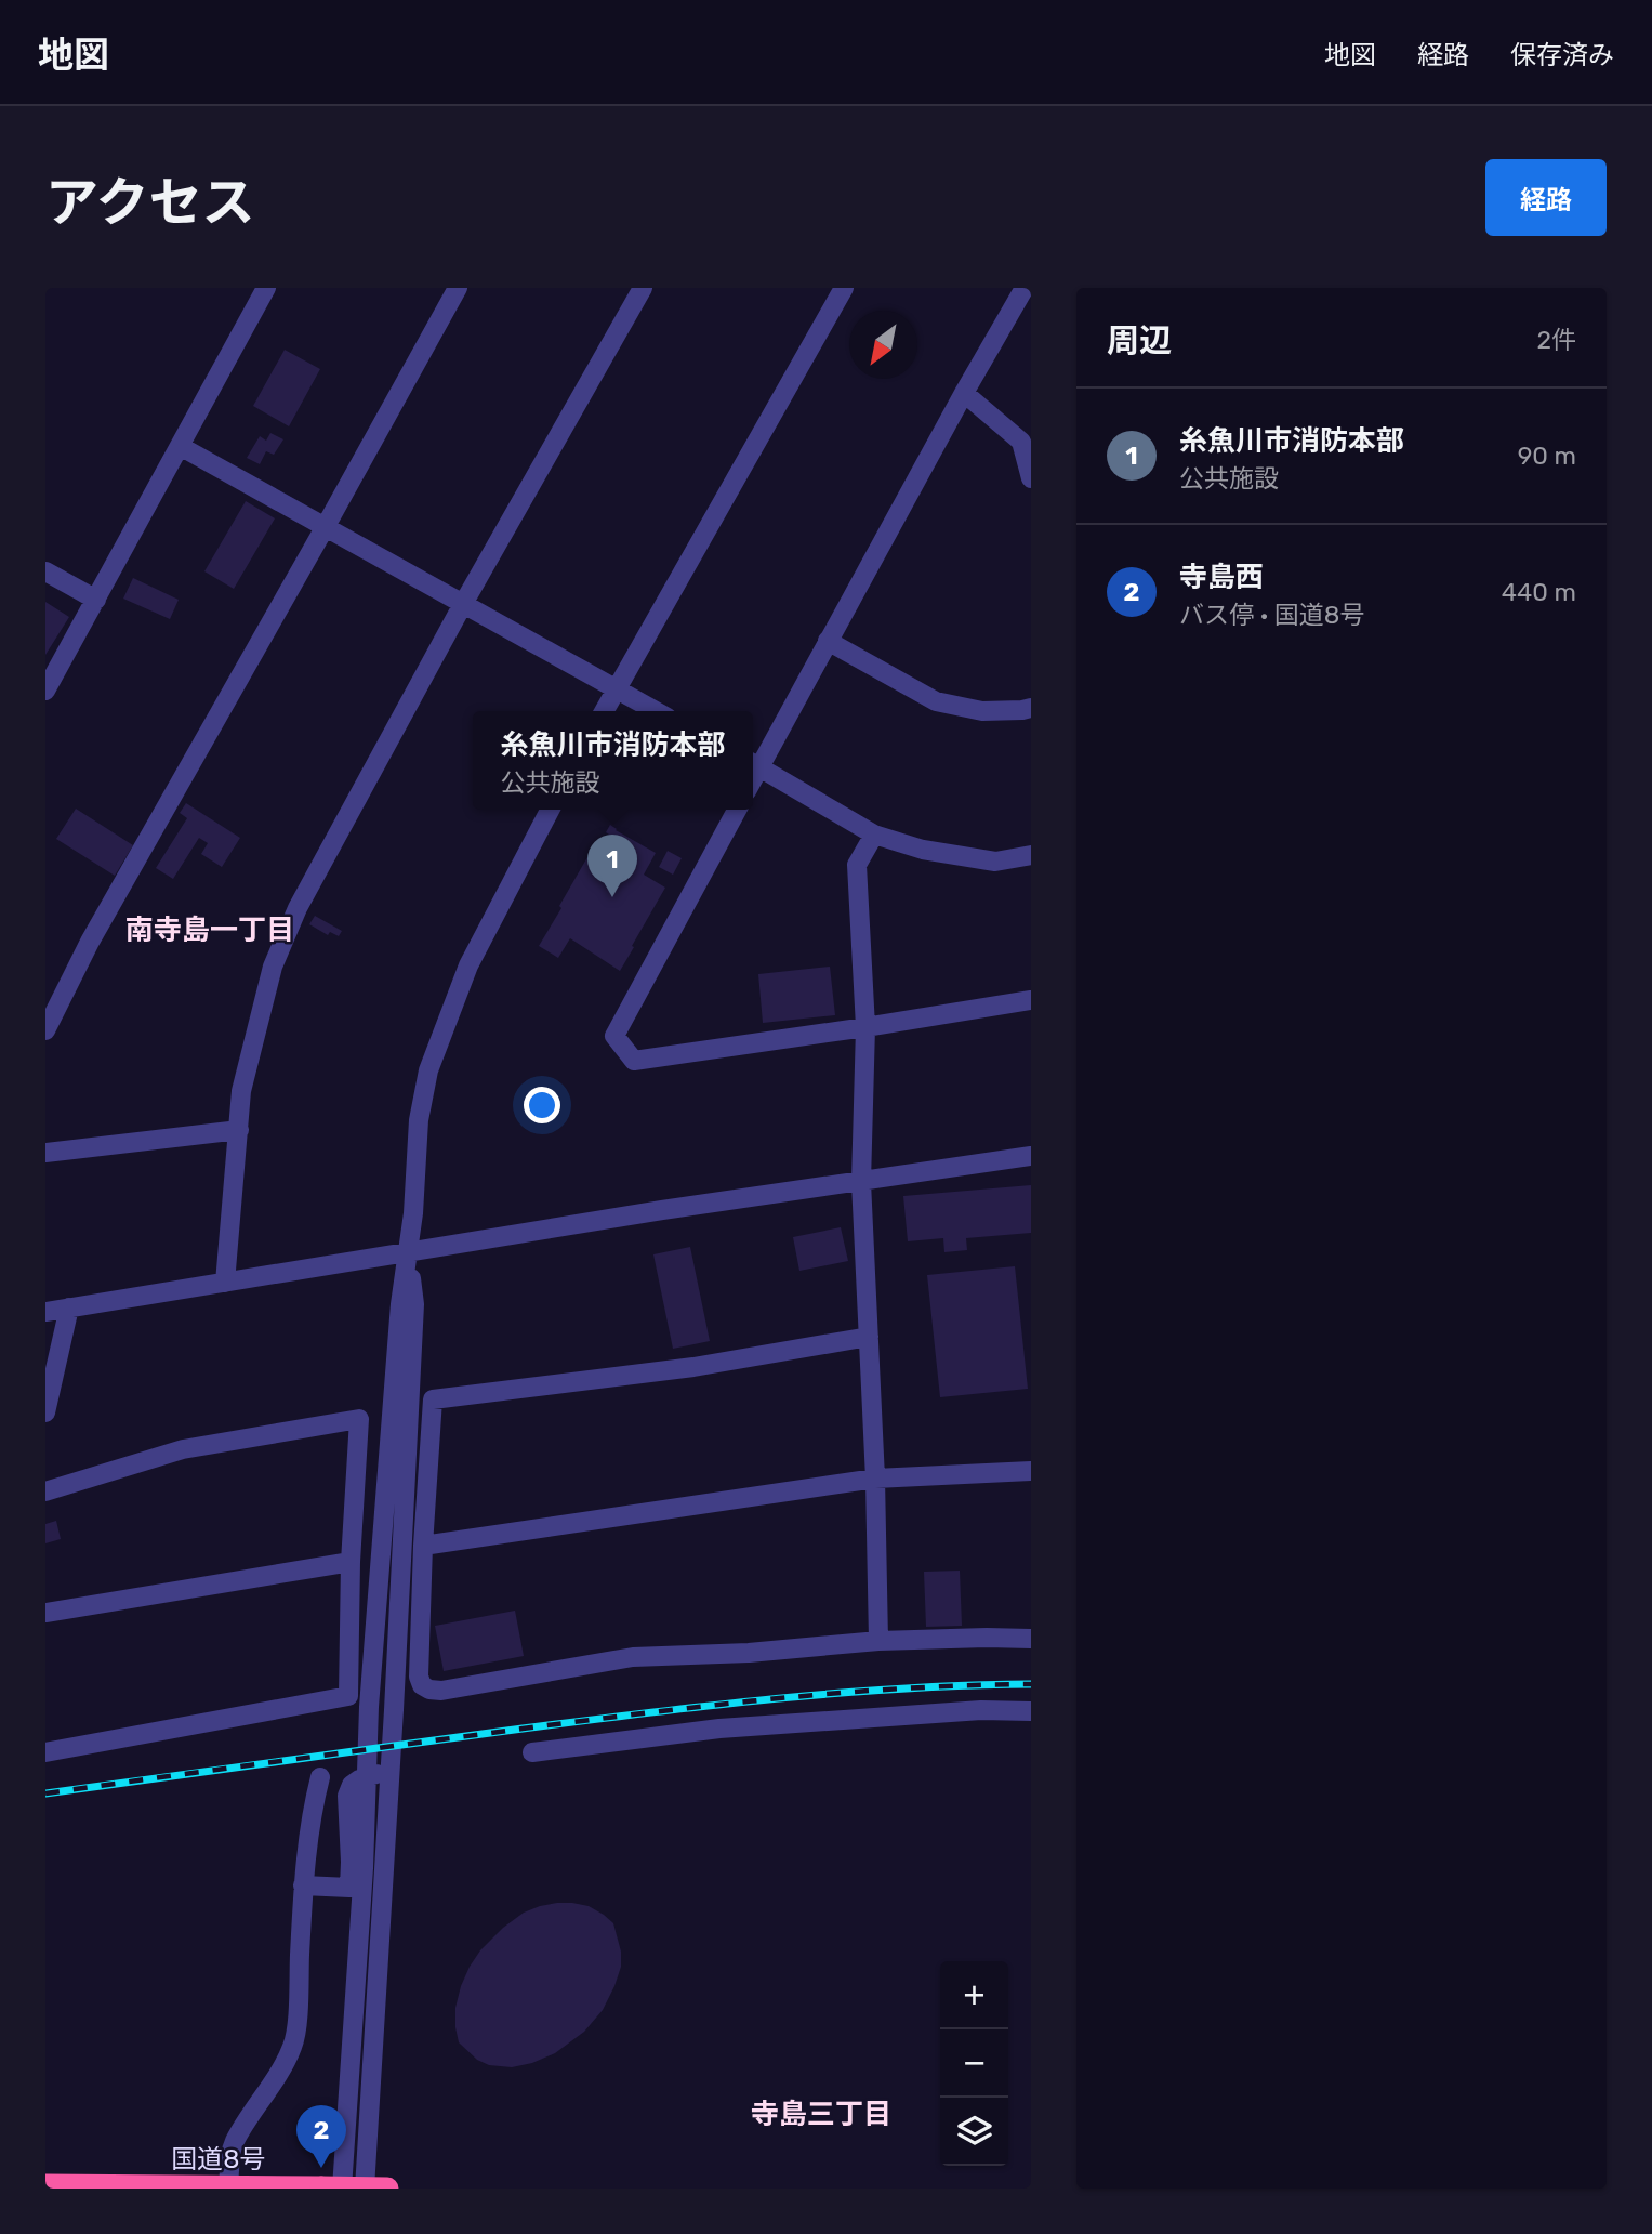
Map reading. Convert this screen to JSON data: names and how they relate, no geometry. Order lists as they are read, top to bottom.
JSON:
{
  "streets": {
    "highway": ["国道8号"]
  },
  "districts": ["南寺島一丁目", "寺島三丁目"],
  "north": "bottom left",
  "page": {
    "header": "地図",
    "nav": ["地図", "経路", "保存済み"],
    "title": "アクセス",
    "buttons": "経路",
    "heading": ["周辺", "2件"],
    "list": [
      {
        "mark": "1",
        "name": "糸魚川市消防本部",
        "note": "公共施設",
        "value": "90 m"
      },
      {
        "mark": "2",
        "name": "寺島西",
        "note": "バス停 · 国道8号",
        "value": "440 m"
      }
    ],
    "popup": ["糸魚川市消防本部", "公共施設"],
    "pins": ["1", "2"],
    "map_buttons": ["+", "−"]
  }
}
